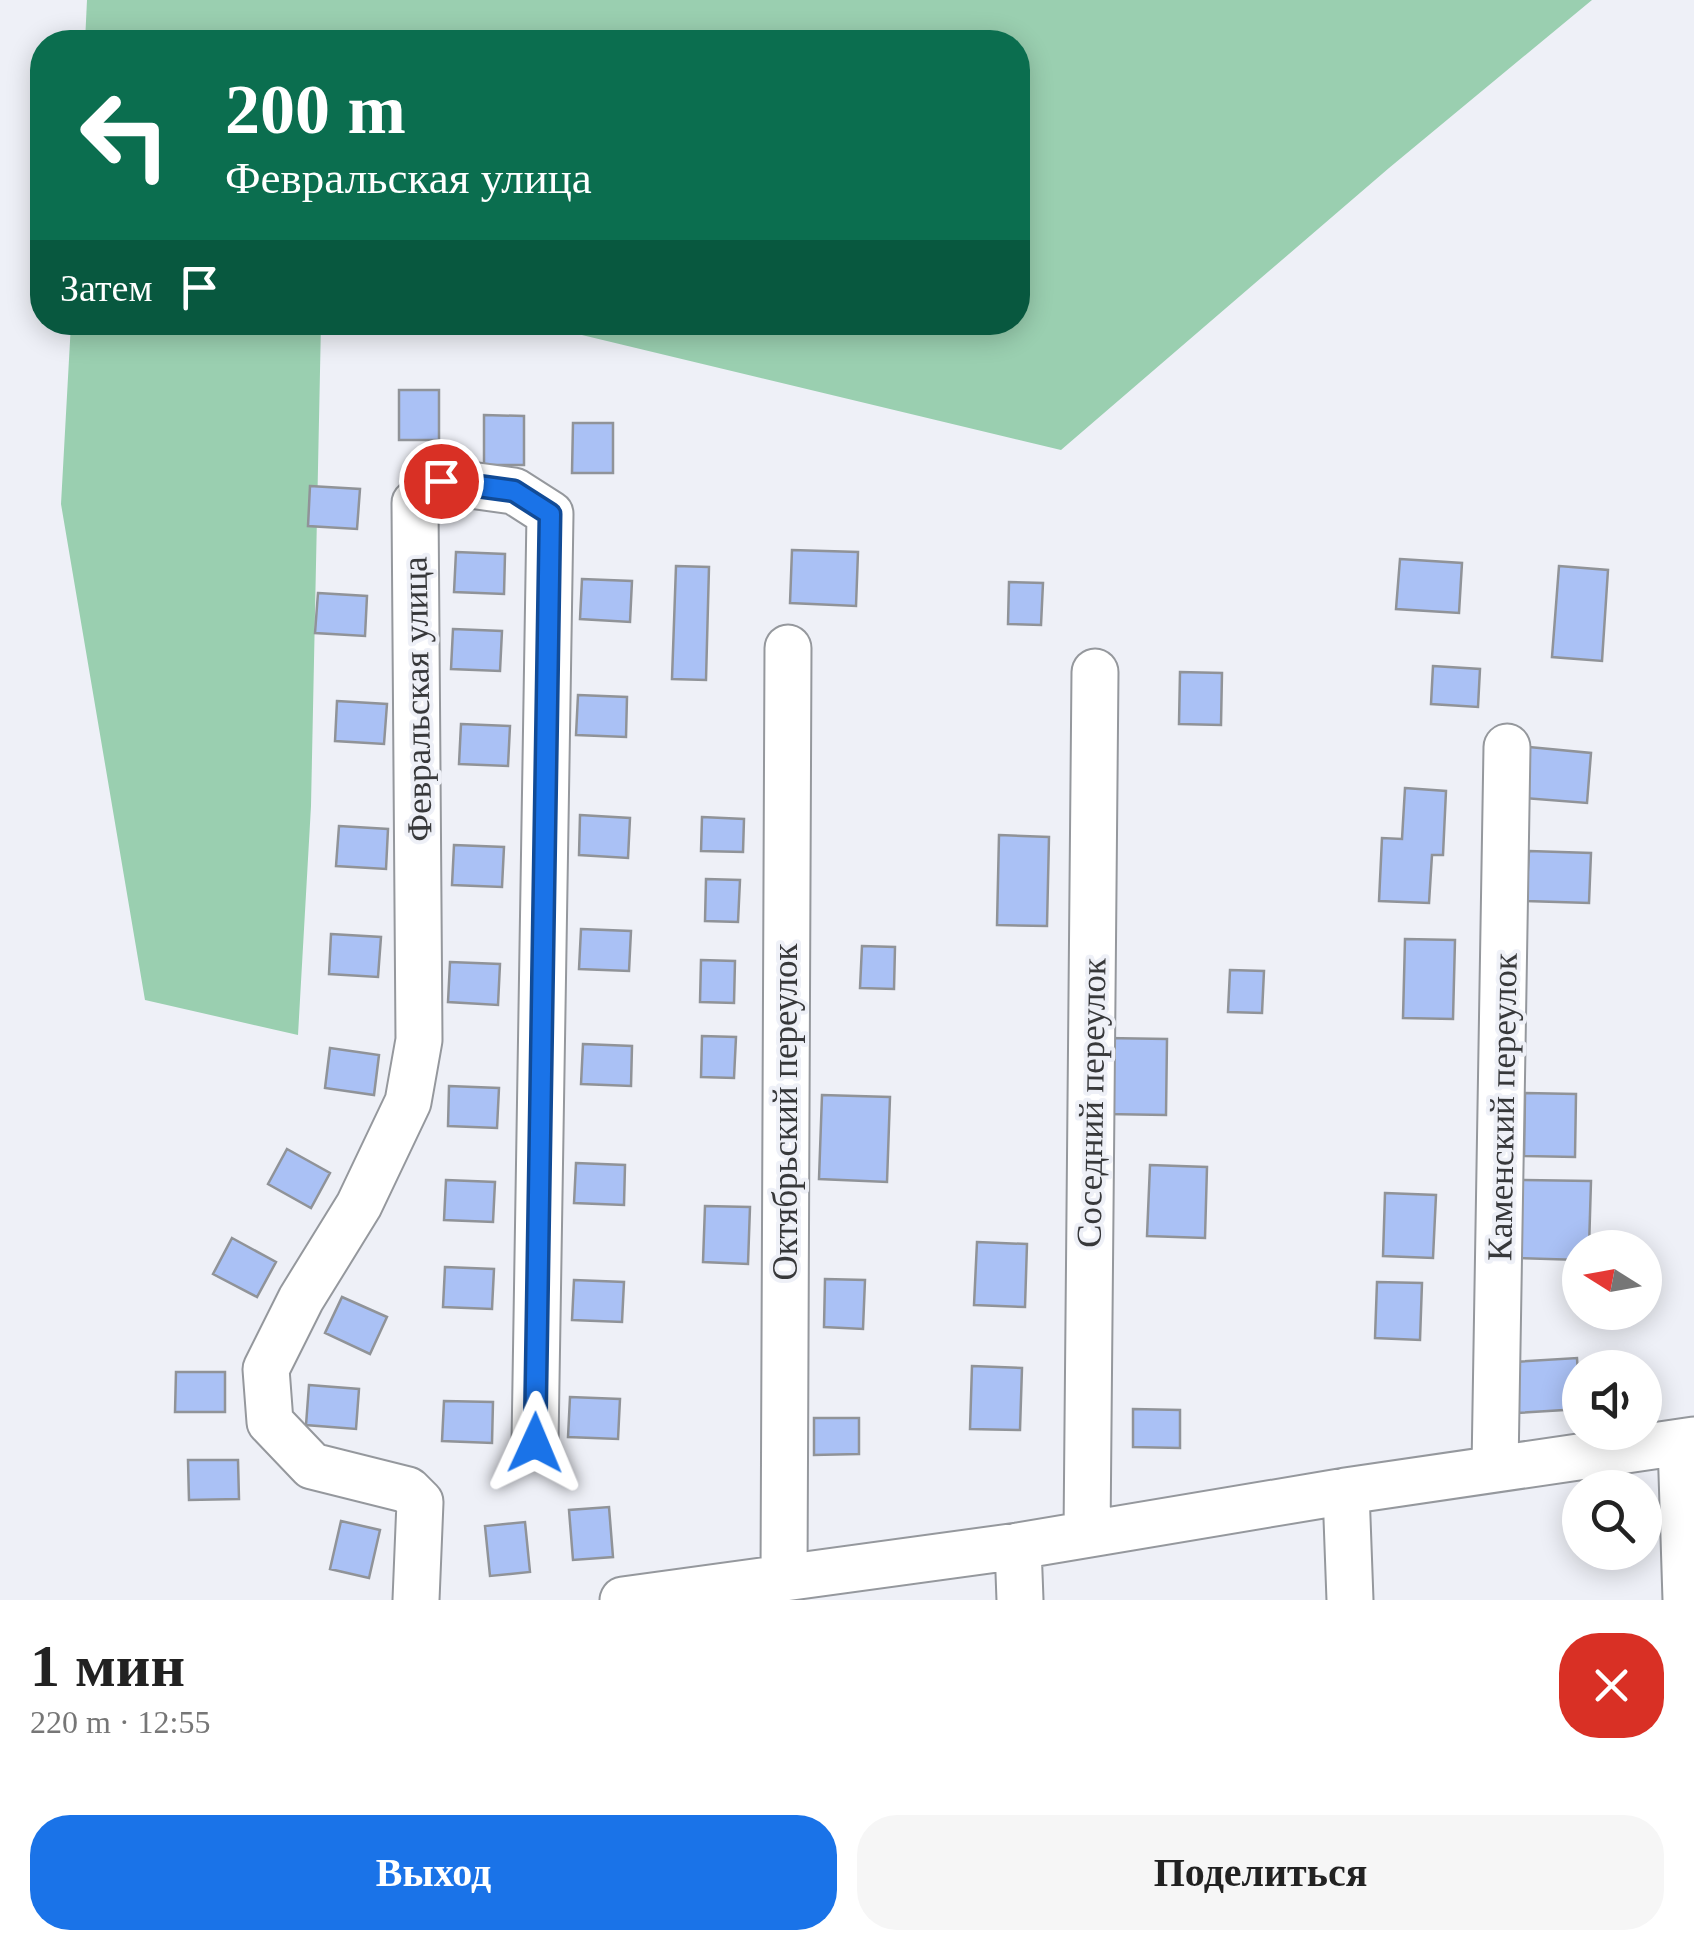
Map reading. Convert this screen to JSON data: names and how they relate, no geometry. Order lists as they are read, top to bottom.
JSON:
{
  "streets": {
    "street": [
      "Февральская улица",
      "Соседний переулок",
      "Каменский переулок",
      "Октябрьский переулок"
    ]
  },
  "north": "left",
  "page": {
    "turn": ["200 m", "Февральская улица"],
    "then": "Затем",
    "heading": ["1 мин", "220 m · 12:55"],
    "buttons": ["Выход", "Поделиться"]
  }
}
